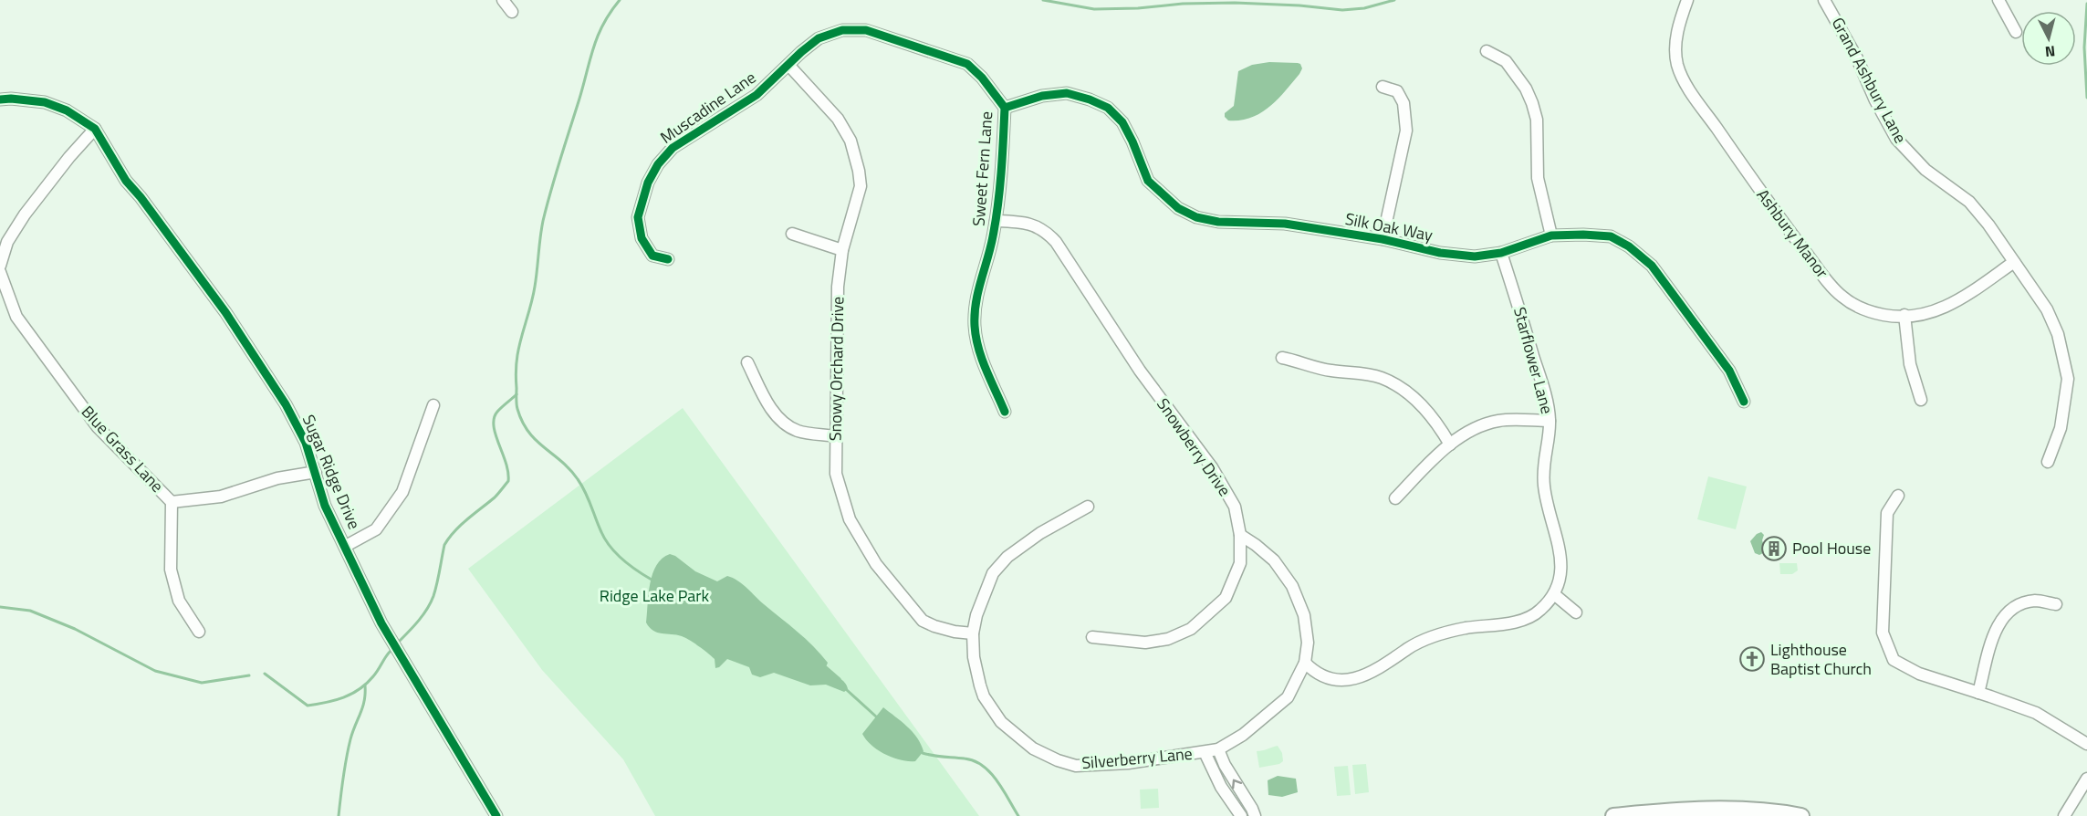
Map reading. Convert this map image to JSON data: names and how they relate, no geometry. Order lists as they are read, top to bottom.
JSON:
{
  "streets": {
    "street": [
      "Grand Ashbury Lane",
      "Muscadine Lane",
      "Sweet Fern Lane",
      "Silk Oak Way",
      "Ashbury Manor",
      "Starflower Lane",
      "Snowy Orchard Drive",
      "Snowberry Drive",
      "Blue Grass Lane",
      "Sugar Ridge Drive",
      "Silverberry Lane"
    ]
  },
  "crossings": [
    ["Grand Ashbury Lane", "Ashbury Manor"],
    ["Muscadine Lane", "Sweet Fern Lane"],
    ["Muscadine Lane", "Snowy Orchard Drive"],
    ["Sweet Fern Lane", "Silk Oak Way"],
    ["Sweet Fern Lane", "Snowy Orchard Drive"],
    ["Sweet Fern Lane", "Snowberry Drive"],
    ["Silk Oak Way", "Starflower Lane"],
    ["Starflower Lane", "Silverberry Lane"],
    ["Snowy Orchard Drive", "Silverberry Lane"],
    ["Snowberry Drive", "Silverberry Lane"],
    ["Blue Grass Lane", "Sugar Ridge Drive"]
  ],
  "parks": ["Ridge Lake Park"],
  "places": {
    "building": ["Pool House"],
    "church": ["Lighthouse Baptist Church"]
  },
  "north": "bottom"
}
